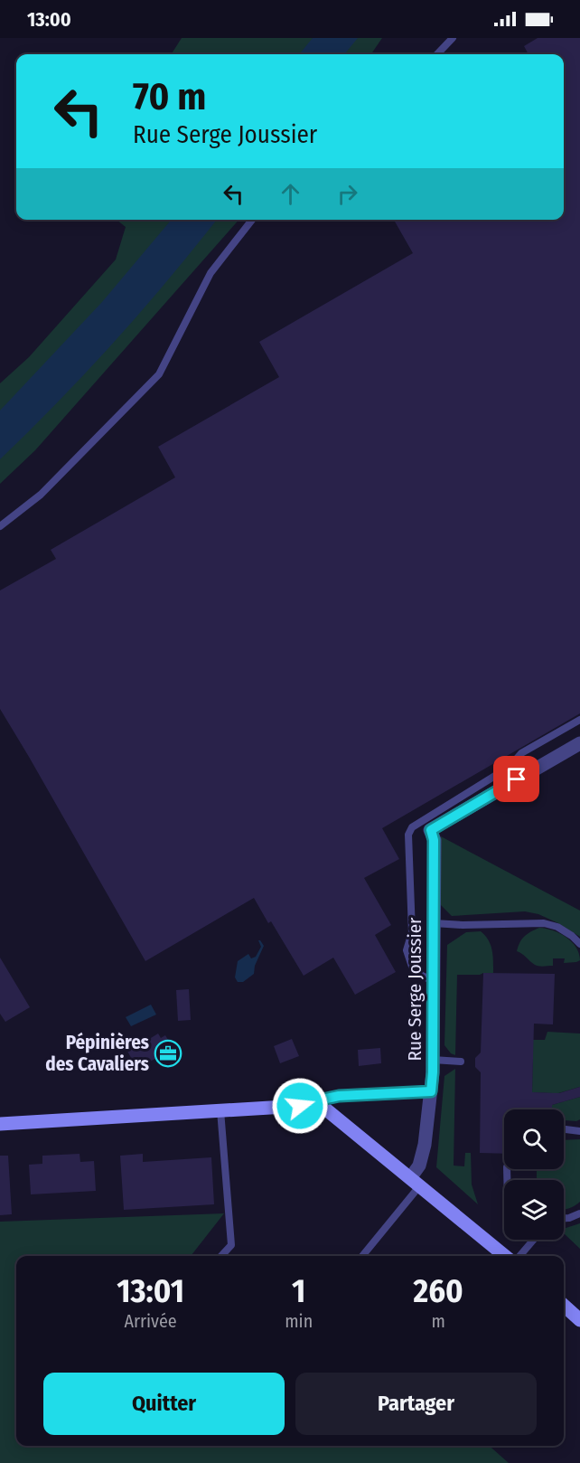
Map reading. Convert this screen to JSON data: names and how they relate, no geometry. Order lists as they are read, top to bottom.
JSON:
{
  "streets": {
    "street": ["Rue Serge Joussier"]
  },
  "places": {
    "office": ["Pépinières des Cavaliers"]
  },
  "page": {
    "status": "13:00",
    "turn": ["70 m", "Rue Serge Joussier"],
    "eta": [
      "13:01",
      "Arrivée",
      "1",
      "min",
      "260",
      "m"
    ],
    "buttons": ["Quitter", "Partager"]
  }
}
